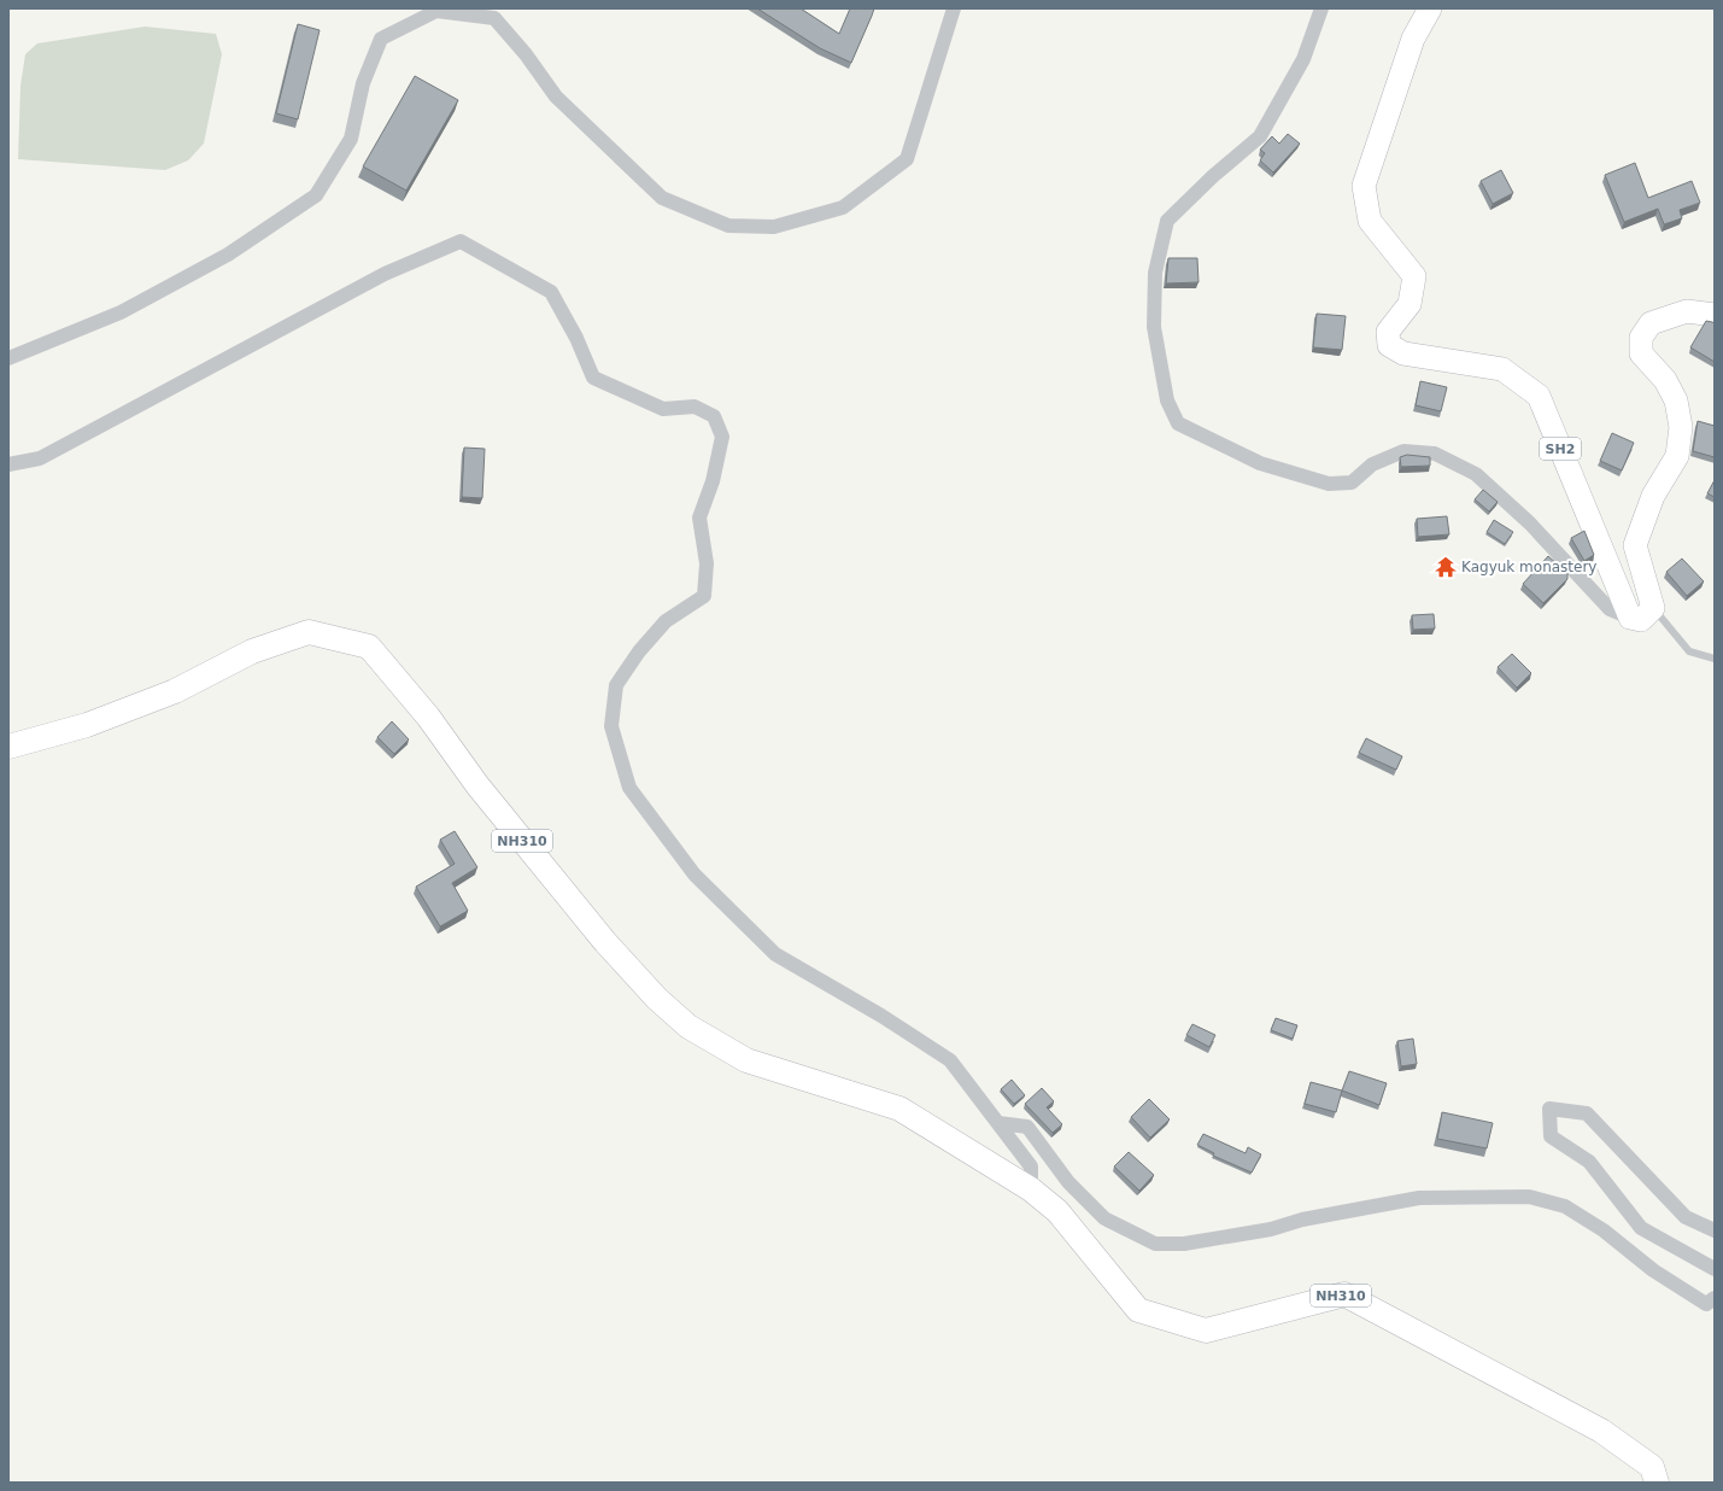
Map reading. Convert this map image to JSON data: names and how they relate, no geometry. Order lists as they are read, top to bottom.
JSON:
{
  "streets": {
    "highway": ["NH310"],
    "main road": ["SH2"]
  },
  "places": {
    "temple": ["Kagyuk monastery"]
  }
}
